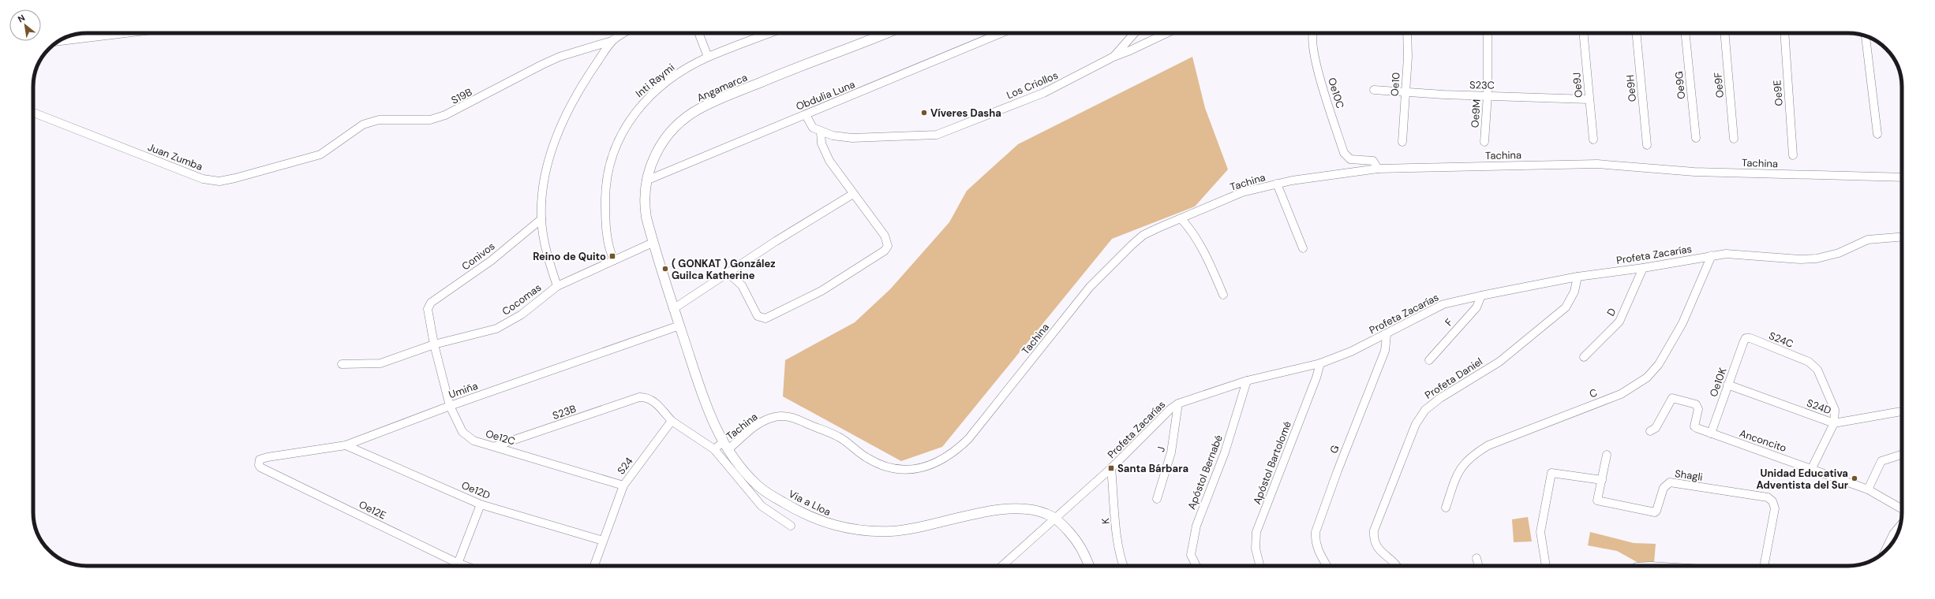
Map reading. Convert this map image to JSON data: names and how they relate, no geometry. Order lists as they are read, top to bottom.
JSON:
{
  "streets": {
    "street": [
      "Inti Raymi",
      "Oe10",
      "Los Criollos",
      "S23C",
      "Oe9J",
      "Oe9G",
      "Oe9F",
      "Angamarca",
      "Oe9H",
      "Oe10C",
      "Oe9E",
      "Obdulia Luna",
      "S19B",
      "Oe9M",
      "Tachina",
      "Juan Zumba",
      "Profeta Zacarías",
      "Conivos",
      "Cocomas",
      "D",
      "F",
      "S24C",
      "Profeta Daniel",
      "Oe10K",
      "Umiña",
      "C",
      "S24D",
      "S23B",
      "Oe12C",
      "Anconcito",
      "J",
      "G",
      "Apóstol Bartolomé",
      "S24",
      "Apóstol Bernabé",
      "Shagli",
      "Oe12D",
      "Via a Lloa",
      "Oe12E",
      "K"
    ]
  },
  "crossings": [
    ["Inti Raymi", "Cocomas"],
    ["Oe10", "S23C"],
    ["S23C", "Oe9J"],
    ["S23C", "Oe9M"],
    ["Angamarca", "Obdulia Luna"],
    ["Angamarca", "Cocomas"],
    ["Angamarca", "Via a Lloa"],
    ["Oe10C", "Tachina"],
    ["S19B", "Juan Zumba"],
    ["Tachina", "Via a Lloa"],
    ["Profeta Zacarías", "D"],
    ["Profeta Zacarías", "F"],
    ["Profeta Zacarías", "Profeta Daniel"],
    ["Profeta Zacarías", "C"],
    ["Profeta Zacarías", "J"],
    ["Profeta Zacarías", "G"],
    ["Profeta Zacarías", "Apóstol Bartolomé"],
    ["Profeta Zacarías", "Apóstol Bernabé"],
    ["Profeta Zacarías", "Via a Lloa"],
    ["Profeta Zacarías", "K"],
    ["Conivos", "Oe12C"],
    ["Cocomas", "Oe12C"],
    ["Cocomas", "Via a Lloa"],
    ["S24C", "Oe10K"],
    ["S24C", "S24D"],
    ["Oe10K", "S24D"],
    ["Oe10K", "Anconcito"],
    ["Umiña", "Oe12C"],
    ["Umiña", "Oe12D"],
    ["Umiña", "Via a Lloa"],
    ["Umiña", "Oe12E"],
    ["S23B", "Oe12C"],
    ["S23B", "S24"],
    ["Oe12C", "S24"],
    ["S24", "Oe12D"]
  ],
  "places": {
    "other": ["Víveres Dasha", "( GONKAT ) González Guilca Katherine", "Unidad Educativa Adventista del Sur"],
    "transit": ["Reino de Quito", "Santa Bárbara"]
  },
  "north": "top left"
}
